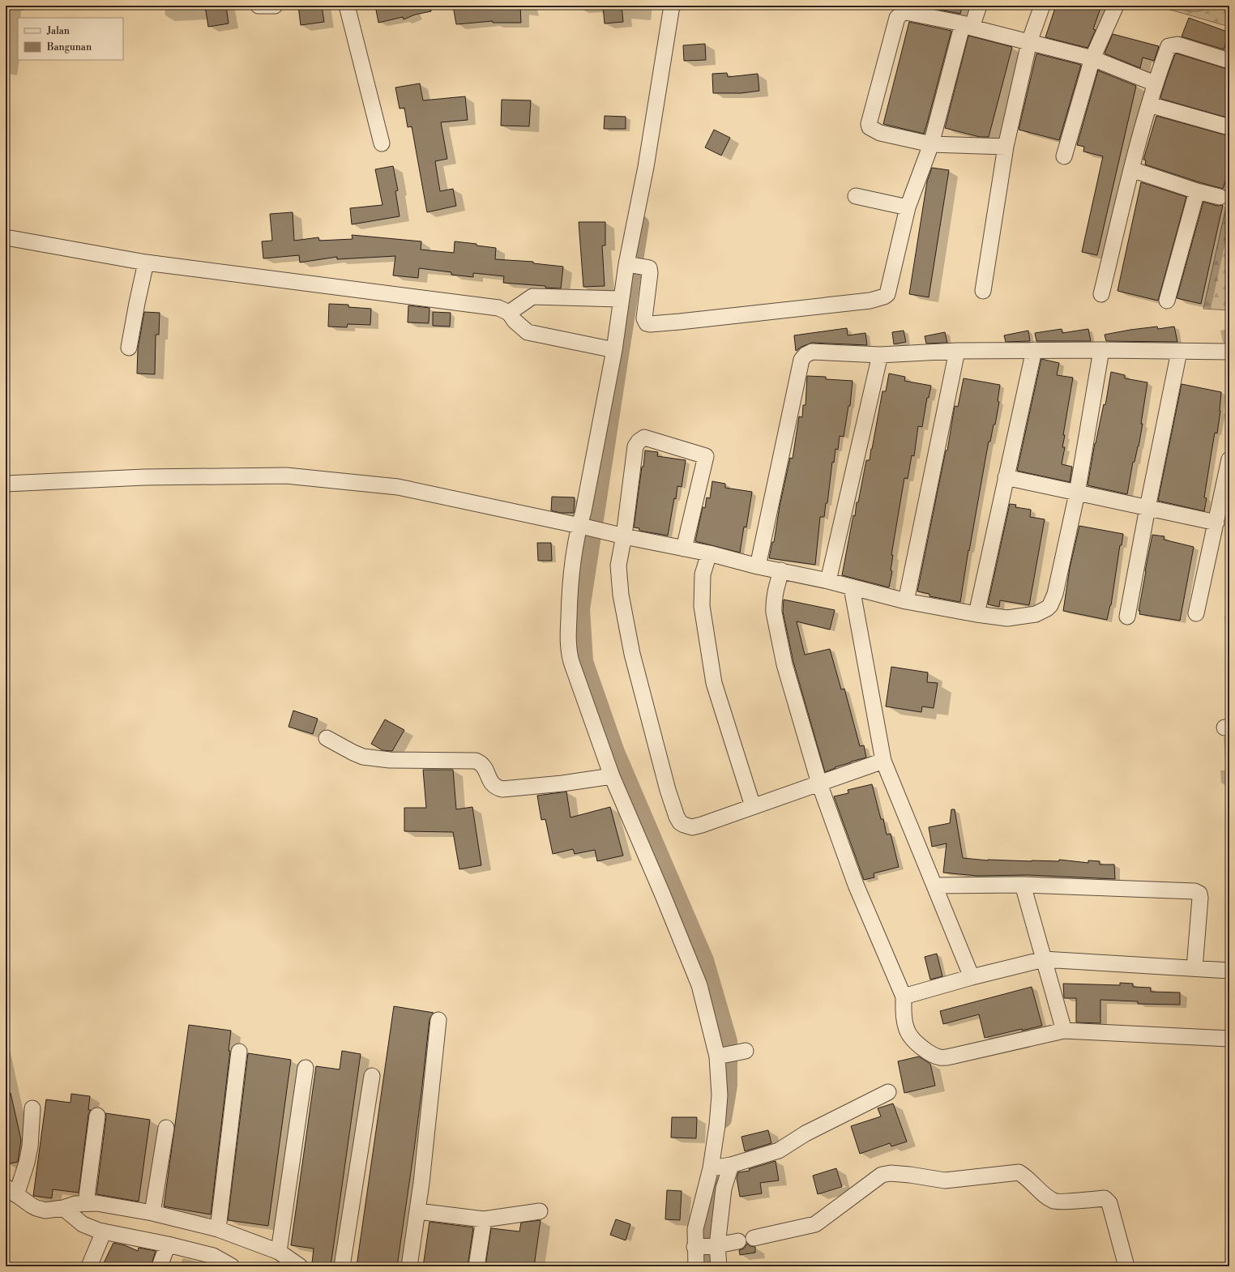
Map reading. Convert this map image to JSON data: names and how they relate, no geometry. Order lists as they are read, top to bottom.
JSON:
{
  "legend": ["Jalan", "Bangunan"]
}
